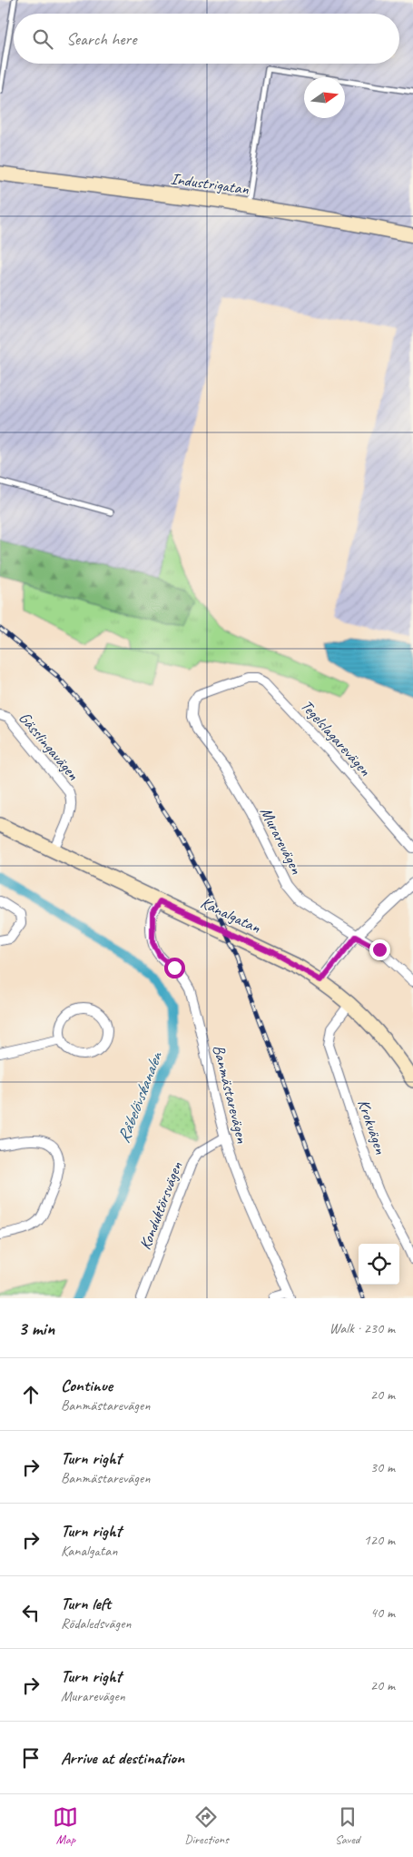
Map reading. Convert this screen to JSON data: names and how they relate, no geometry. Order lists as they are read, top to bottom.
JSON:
{
  "streets": {
    "street": [
      "Industrigatan",
      "Tegelslagarevägen",
      "Gässlingavägen",
      "Murarevägen",
      "Kanalgatan",
      "Banmästarevägen",
      "Krokvägen",
      "Konduktörsvägen"
    ]
  },
  "crossings": [
    ["Tegelslagarevägen", "Murarevägen"],
    ["Gässlingavägen", "Kanalgatan"],
    ["Kanalgatan", "Banmästarevägen"],
    ["Kanalgatan", "Krokvägen"],
    ["Banmästarevägen", "Konduktörsvägen"]
  ],
  "water": ["Råbelövskanalen"],
  "north": "right",
  "page": {
    "search": "Search here",
    "heading": ["3 min", "Walk · 230 m"],
    "list": [
      ["Continue", "Banmästarevägen", "20 m"],
      ["Turn right", "Banmästarevägen", "30 m"],
      ["Turn right", "Kanalgatan", "120 m"],
      ["Turn left", "Rödaledsvägen", "40 m"],
      ["Turn right", "Murarevägen", "20 m"],
      "Arrive at destination"
    ],
    "nav": ["Map", "Directions", "Saved"]
  }
}
